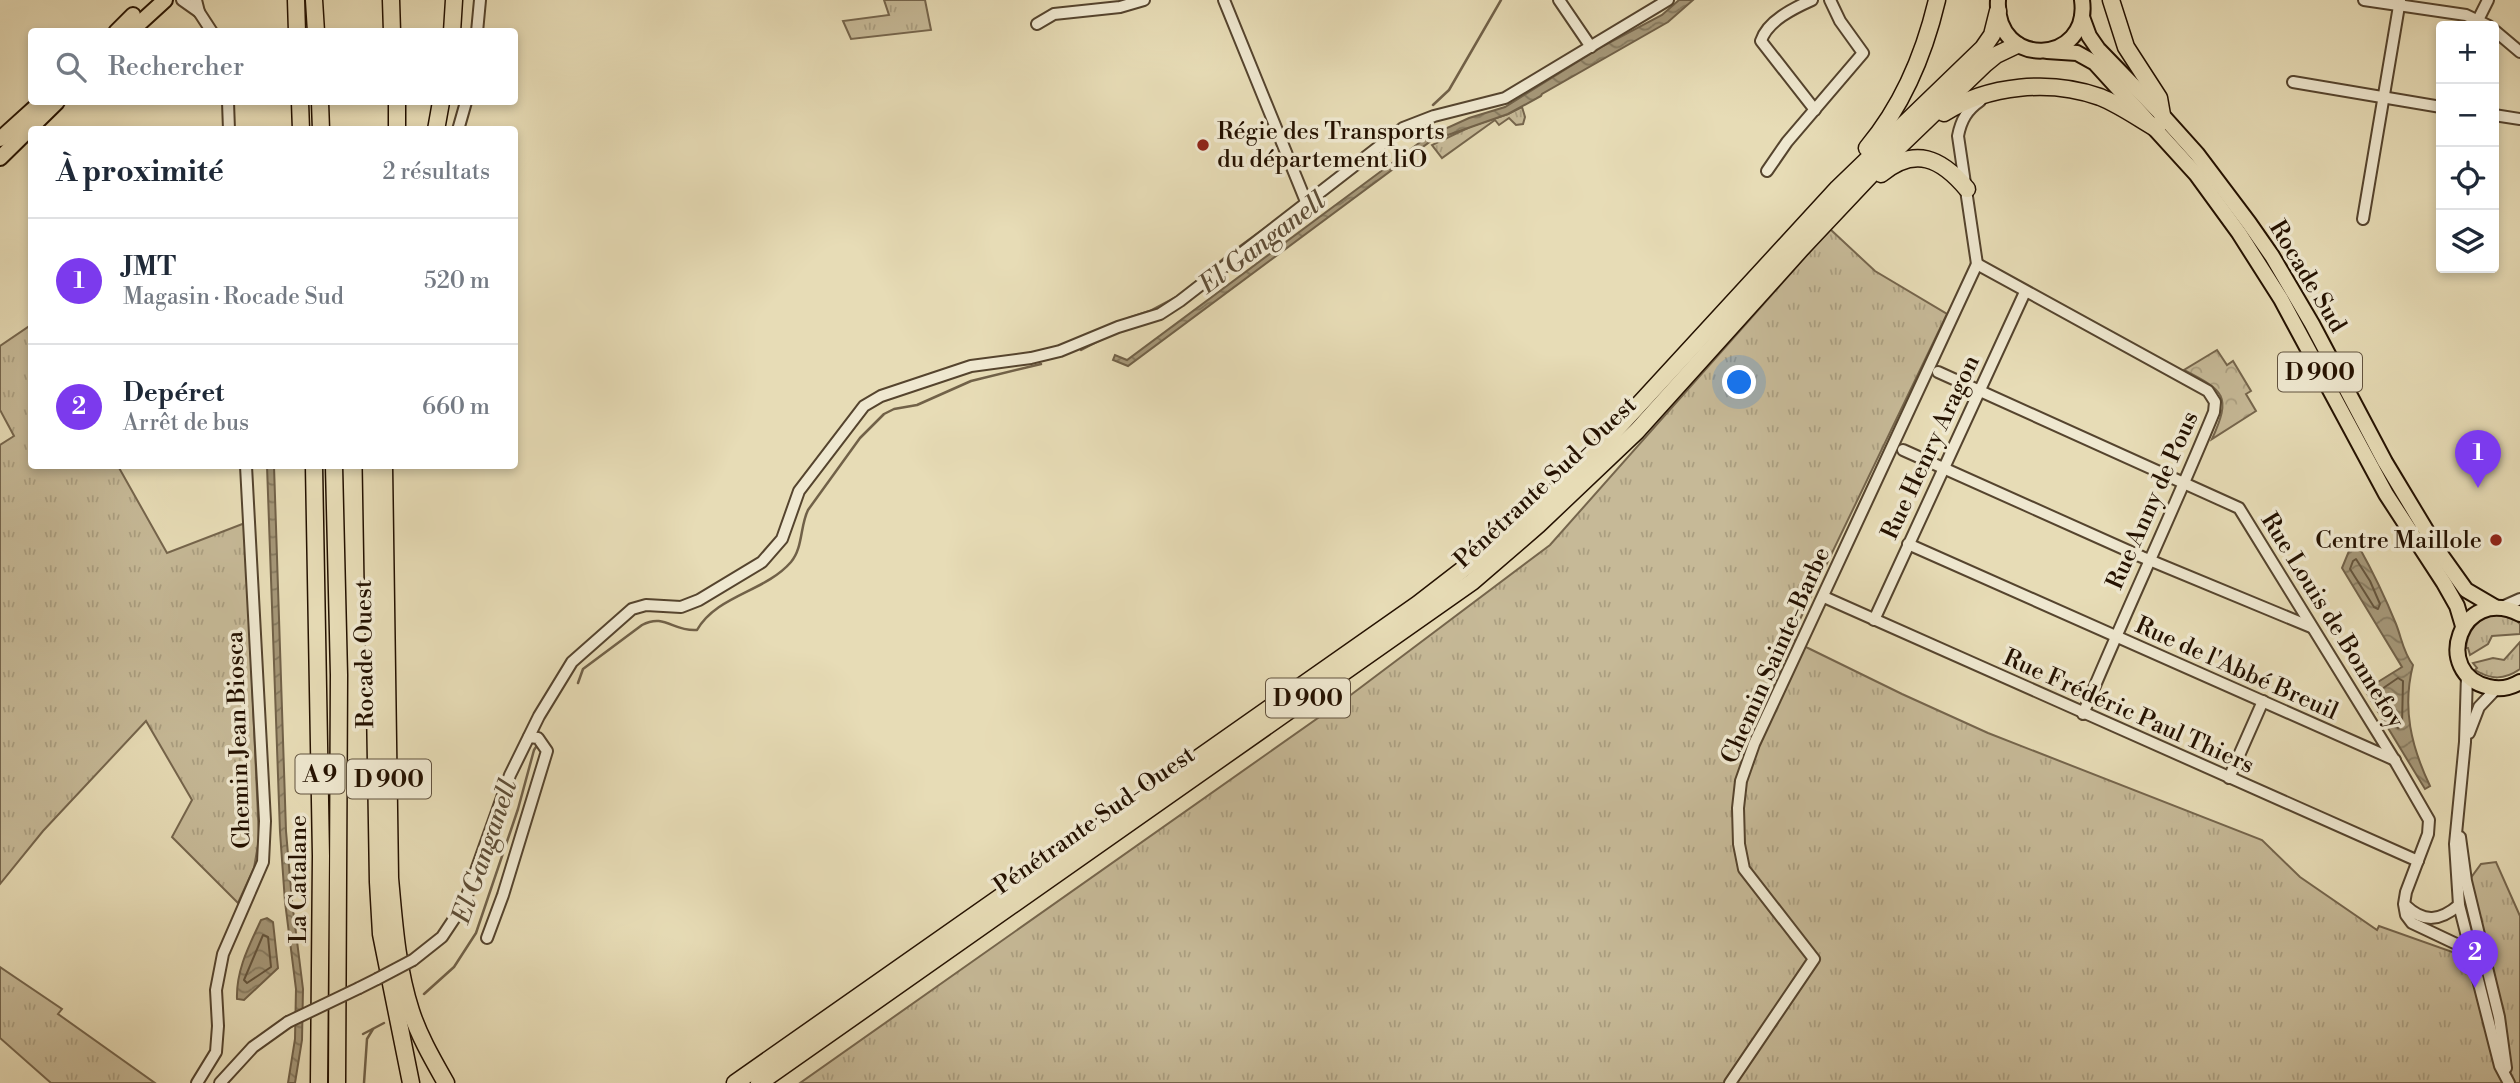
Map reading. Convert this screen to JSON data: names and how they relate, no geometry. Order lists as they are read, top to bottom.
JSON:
{
  "streets": {
    "highway": [
      "D 900",
      "Pénétrante Sud-Ouest",
      "Rocade Ouest",
      "A 9",
      "La Catalane"
    ],
    "main road": ["Rocade Sud"],
    "street": [
      "Rue Henry Aragon",
      "Rue Anny de Pous",
      "Rue Louis de Bonnefoy",
      "Chemin Sainte-Barbe",
      "Rue de l'Abbé Breuil",
      "Rue Frédéric Paul Thiers",
      "Chemin Jean Biosca"
    ]
  },
  "crossings": [
    ["Rocade Sud", "D 900"],
    ["D 900", "Pénétrante Sud-Ouest"],
    ["Rue Henry Aragon", "Rue Anny de Pous"],
    ["Rue Henry Aragon", "Rue Louis de Bonnefoy"],
    ["Rue Henry Aragon", "Rue de l'Abbé Breuil"],
    ["Rue Henry Aragon", "Rue Frédéric Paul Thiers"],
    ["Rue Anny de Pous", "Rue Louis de Bonnefoy"],
    ["Rue Anny de Pous", "Chemin Sainte-Barbe"],
    ["Rue Anny de Pous", "Rue de l'Abbé Breuil"],
    ["Rue Anny de Pous", "Rue Frédéric Paul Thiers"],
    ["Rue Louis de Bonnefoy", "Rue de l'Abbé Breuil"],
    ["Rue Louis de Bonnefoy", "Rue Frédéric Paul Thiers"],
    ["Chemin Sainte-Barbe", "Rue Frédéric Paul Thiers"]
  ],
  "water": ["El Ganganell"],
  "places": ["Régie des Transports du département liO", "Centre Maillole"],
  "page": {
    "map_buttons": ["+", "−"],
    "search": "Rechercher",
    "heading": ["À proximité", "2 résultats"],
    "list": [
      {
        "mark": "1",
        "name": "JMT",
        "note": "Magasin · Rocade Sud",
        "value": "520 m"
      },
      {
        "mark": "2",
        "name": "Depéret",
        "note": "Arrêt de bus",
        "value": "660 m"
      }
    ],
    "pins": ["1", "2"]
  }
}
